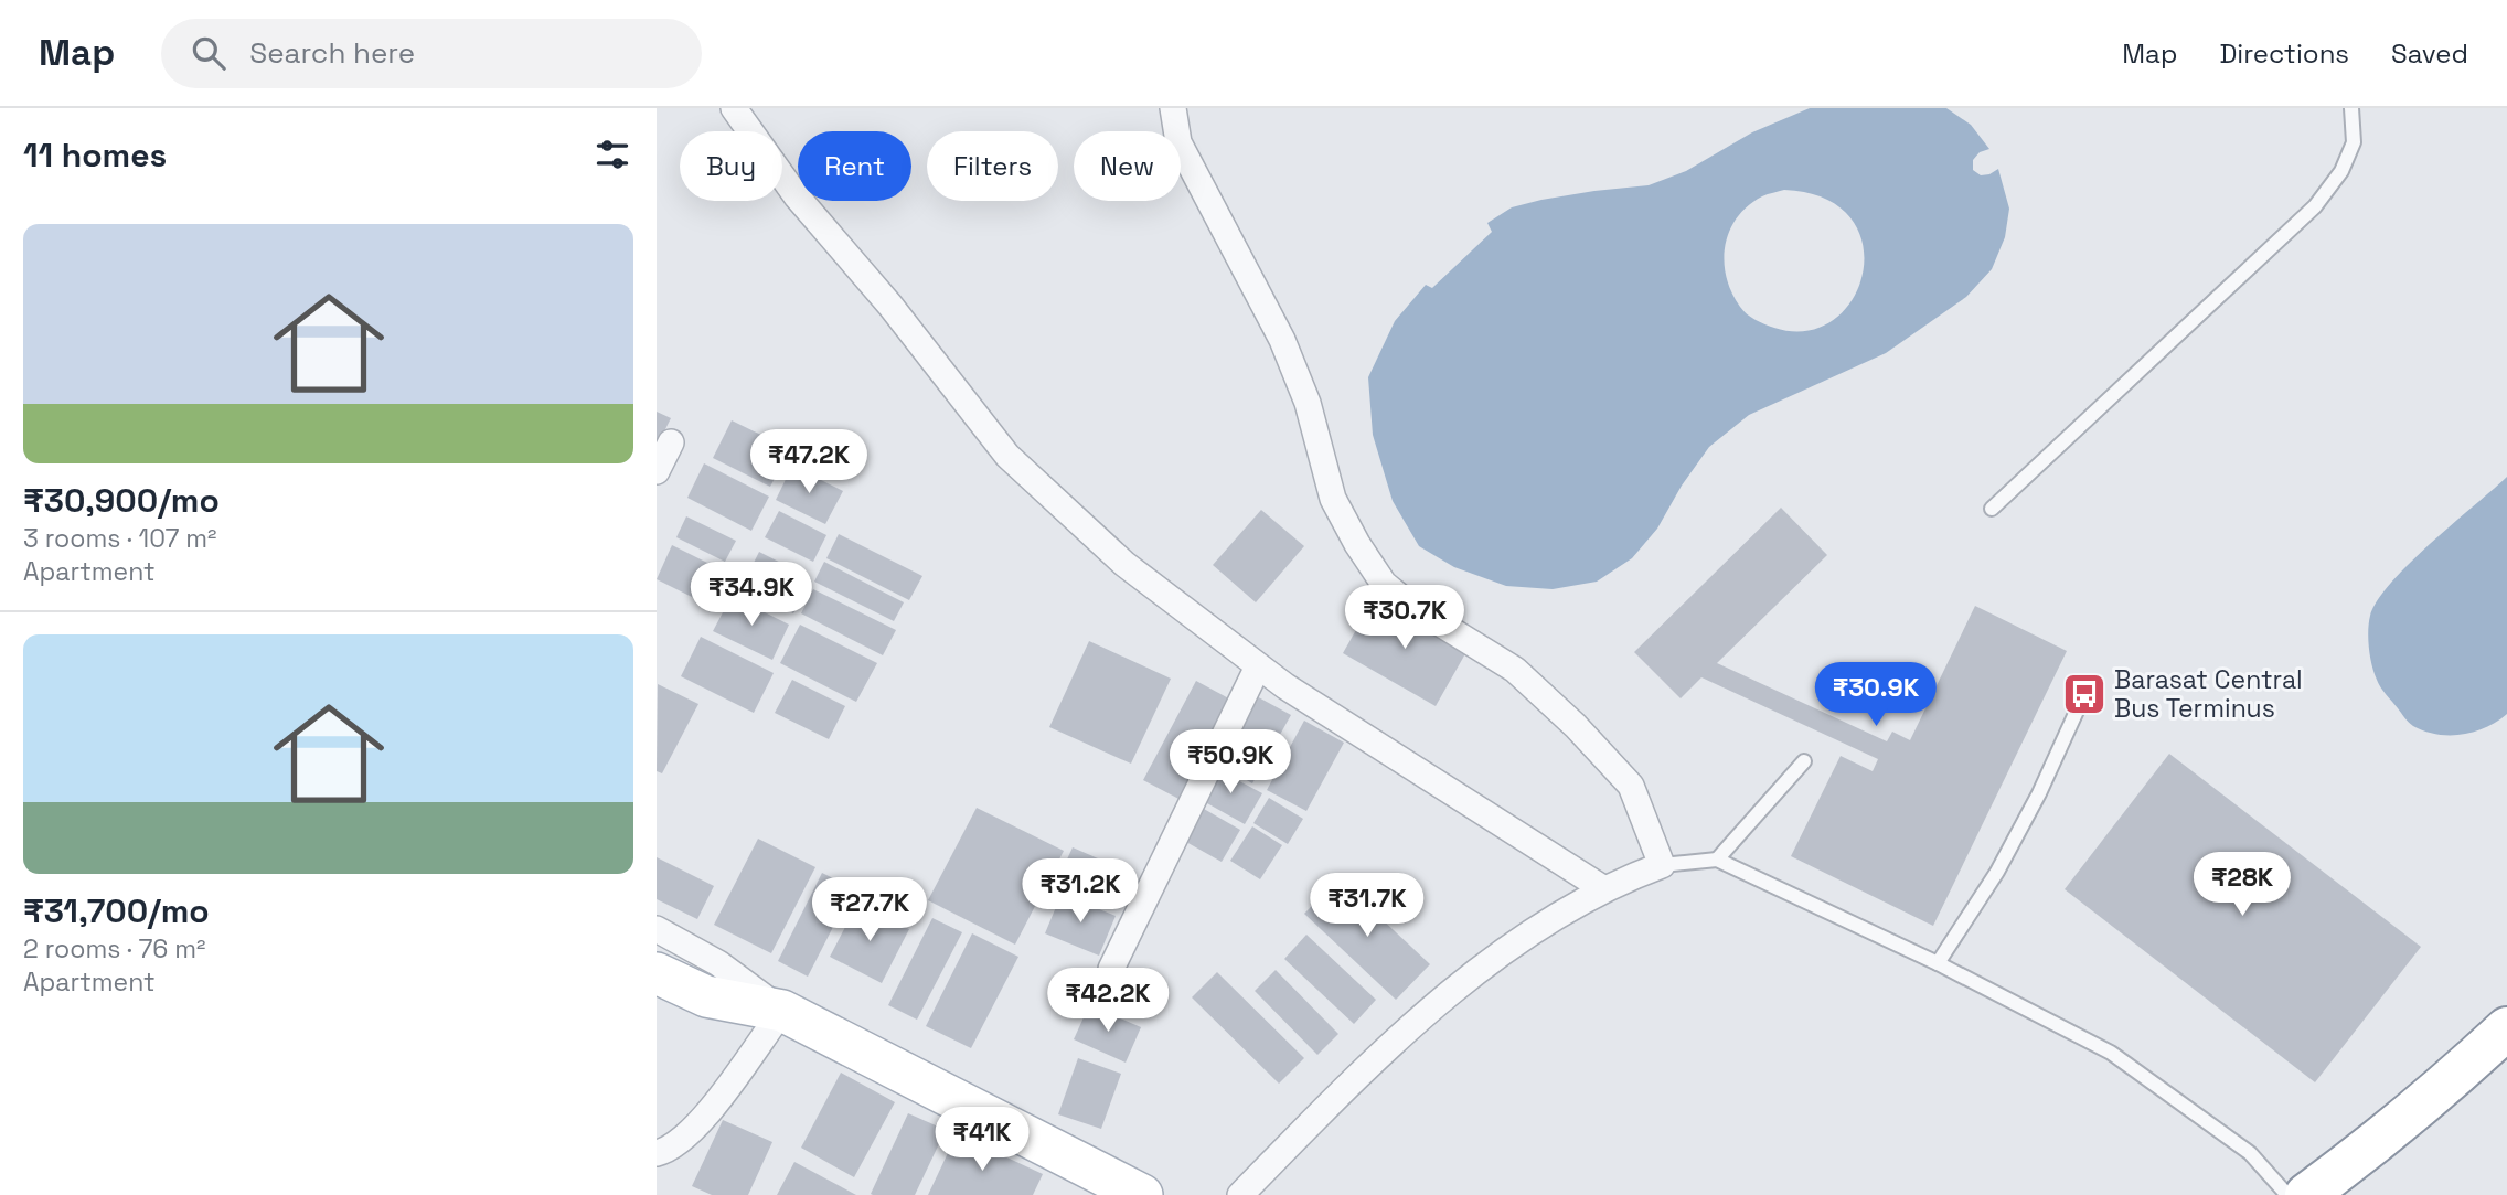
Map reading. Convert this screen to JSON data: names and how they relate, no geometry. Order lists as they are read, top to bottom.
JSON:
{
  "places": {
    "bus stop": ["Barasat Central Bus Terminus"]
  },
  "page": {
    "header": "Map",
    "search": "Search here",
    "nav": ["Map", "Directions", "Saved"],
    "heading": "11 homes",
    "chip": [
      "Buy",
      "Rent",
      "Filters",
      "New"
    ],
    "list": [
      {
        "name": "₹30,900/mo",
        "note": "3 rooms · 107 m² · Apartment"
      },
      {
        "name": "₹31,700/mo",
        "note": "2 rooms · 76 m² · Apartment"
      }
    ],
    "price": [
      "₹47.2K",
      "₹34.9K",
      "₹30.7K",
      "₹30.9K",
      "₹50.9K",
      "₹28K",
      "₹31.2K",
      "₹31.7K",
      "₹27.7K",
      "₹42.2K",
      "₹41K"
    ]
  }
}
